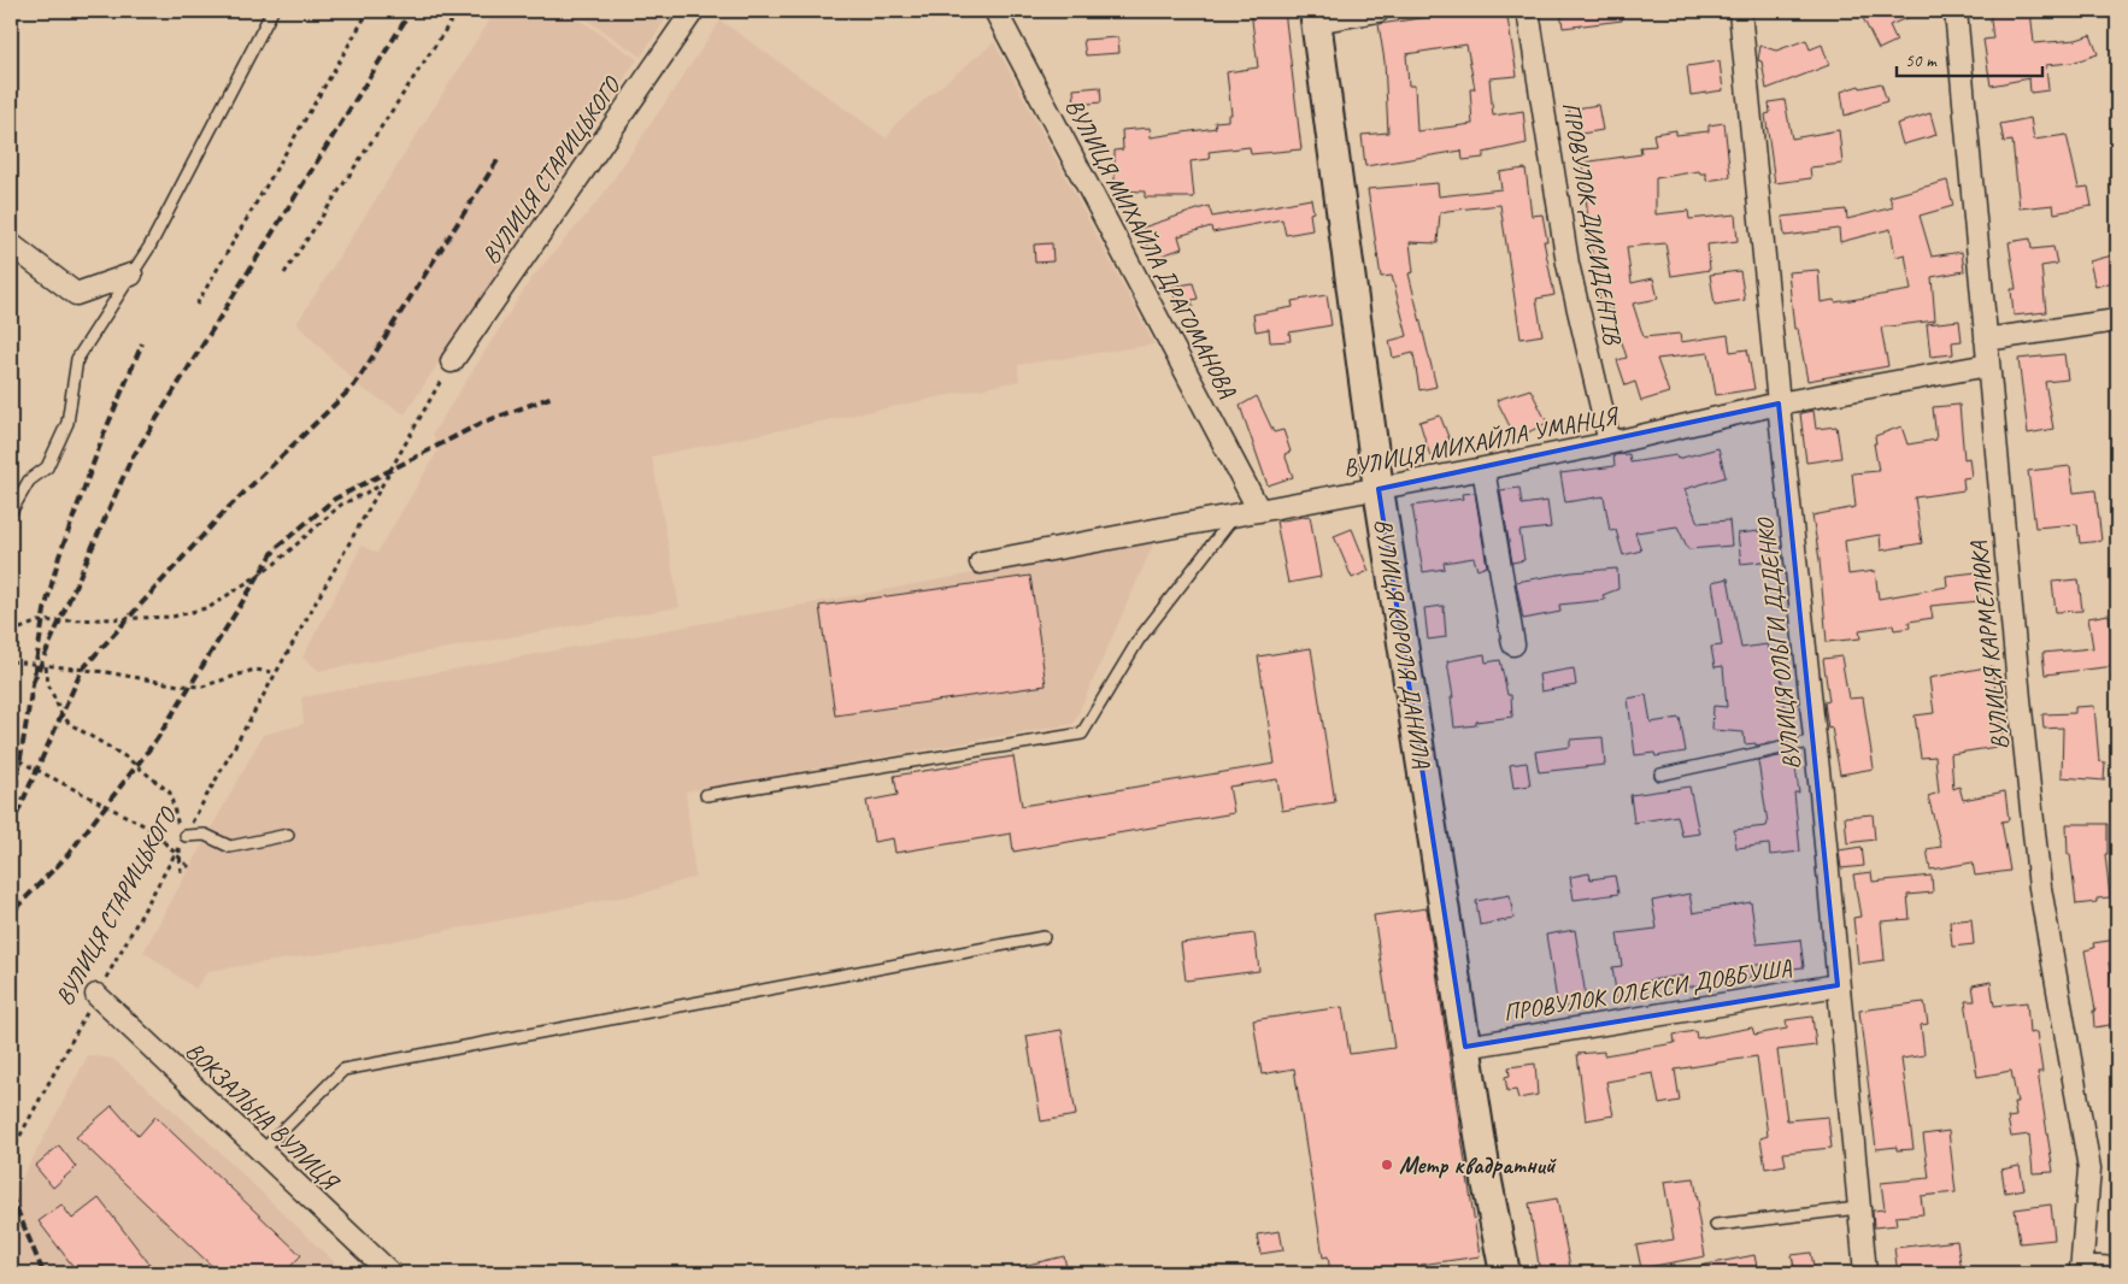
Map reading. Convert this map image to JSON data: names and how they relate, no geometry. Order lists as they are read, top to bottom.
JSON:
{
  "streets": {
    "main road": ["ВУЛИЦЯ КОРОЛЯ ДАНИЛА"],
    "street": [
      "ВУЛИЦЯ СТАРИЦЬКОГО",
      "ПРОВУЛОК ДИСИДЕНТІВ",
      "ВУЛИЦЯ МИХАЙЛА ДРАГОМАНОВА",
      "ВУЛИЦЯ МИХАЙЛА УМАНЦЯ",
      "ВУЛИЦЯ ОЛЬГИ ДІДЕНКО",
      "ВУЛИЦЯ КАРМЕЛЮКА",
      "ПРОВУЛОК ОЛЕКСИ ДОВБУША",
      "ВОКЗАЛЬНА ВУЛИЦЯ"
    ]
  },
  "crossings": [
    ["ВУЛИЦЯ СТАРИЦЬКОГО", "ВОКЗАЛЬНА ВУЛИЦЯ"],
    ["ПРОВУЛОК ДИСИДЕНТІВ", "ВУЛИЦЯ МИХАЙЛА УМАНЦЯ"],
    ["ВУЛИЦЯ МИХАЙЛА ДРАГОМАНОВА", "ВУЛИЦЯ МИХАЙЛА УМАНЦЯ"],
    ["ВУЛИЦЯ МИХАЙЛА УМАНЦЯ", "ВУЛИЦЯ КОРОЛЯ ДАНИЛА"],
    ["ВУЛИЦЯ МИХАЙЛА УМАНЦЯ", "ВУЛИЦЯ ОЛЬГИ ДІДЕНКО"],
    ["ВУЛИЦЯ МИХАЙЛА УМАНЦЯ", "ВУЛИЦЯ КАРМЕЛЮКА"],
    ["ВУЛИЦЯ КОРОЛЯ ДАНИЛА", "ПРОВУЛОК ОЛЕКСИ ДОВБУША"],
    ["ВУЛИЦЯ ОЛЬГИ ДІДЕНКО", "ПРОВУЛОК ОЛЕКСИ ДОВБУША"]
  ],
  "places": ["Метр квадратний"],
  "scale_bar": "50 m"
}
